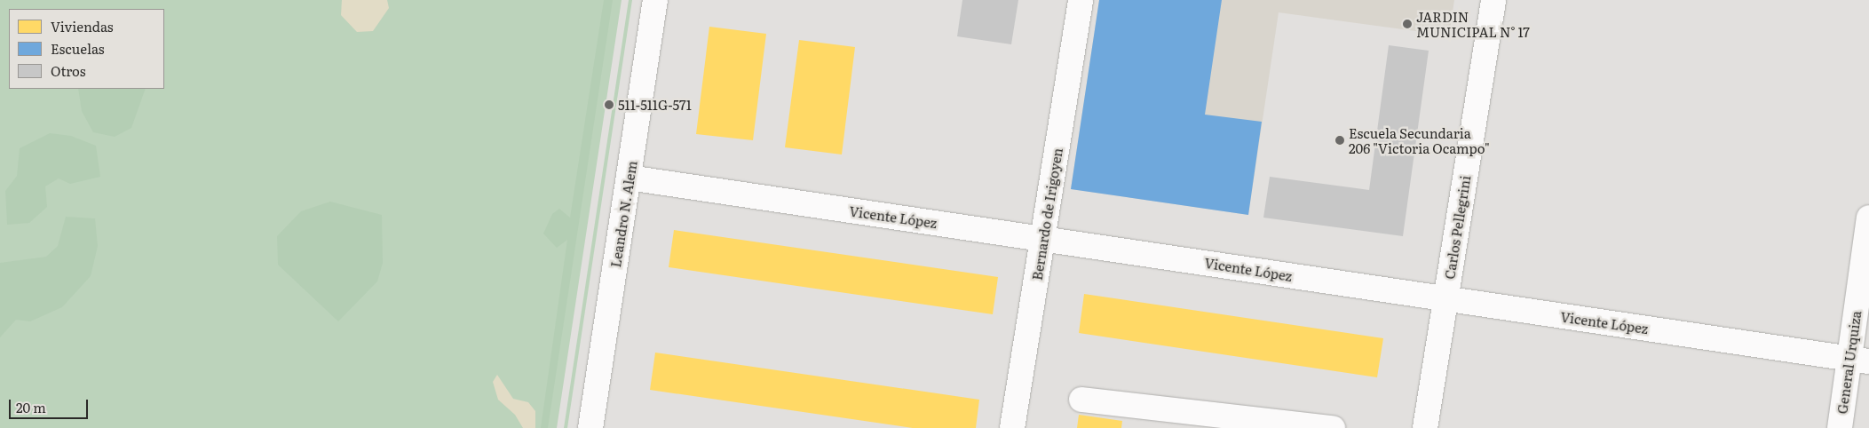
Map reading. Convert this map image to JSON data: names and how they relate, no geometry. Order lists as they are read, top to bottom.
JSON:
{
  "streets": {
    "street": [
      "Leandro N. Alem",
      "Bernardo de Irigoyen",
      "Vicente López",
      "Carlos Pellegrini",
      "General Urquiza"
    ]
  },
  "crossings": [
    ["Leandro N. Alem", "Vicente López"],
    ["Bernardo de Irigoyen", "Vicente López"],
    ["Vicente López", "Carlos Pellegrini"],
    ["Vicente López", "General Urquiza"]
  ],
  "places": ["JARDIN MUNICIPAL N° 17", "511-511G-571", "Escuela Secundaria 206 \"Victoria Ocampo\""],
  "legend": ["Viviendas", "Escuelas", "Otros"],
  "scale_bar": "20 m"
}
